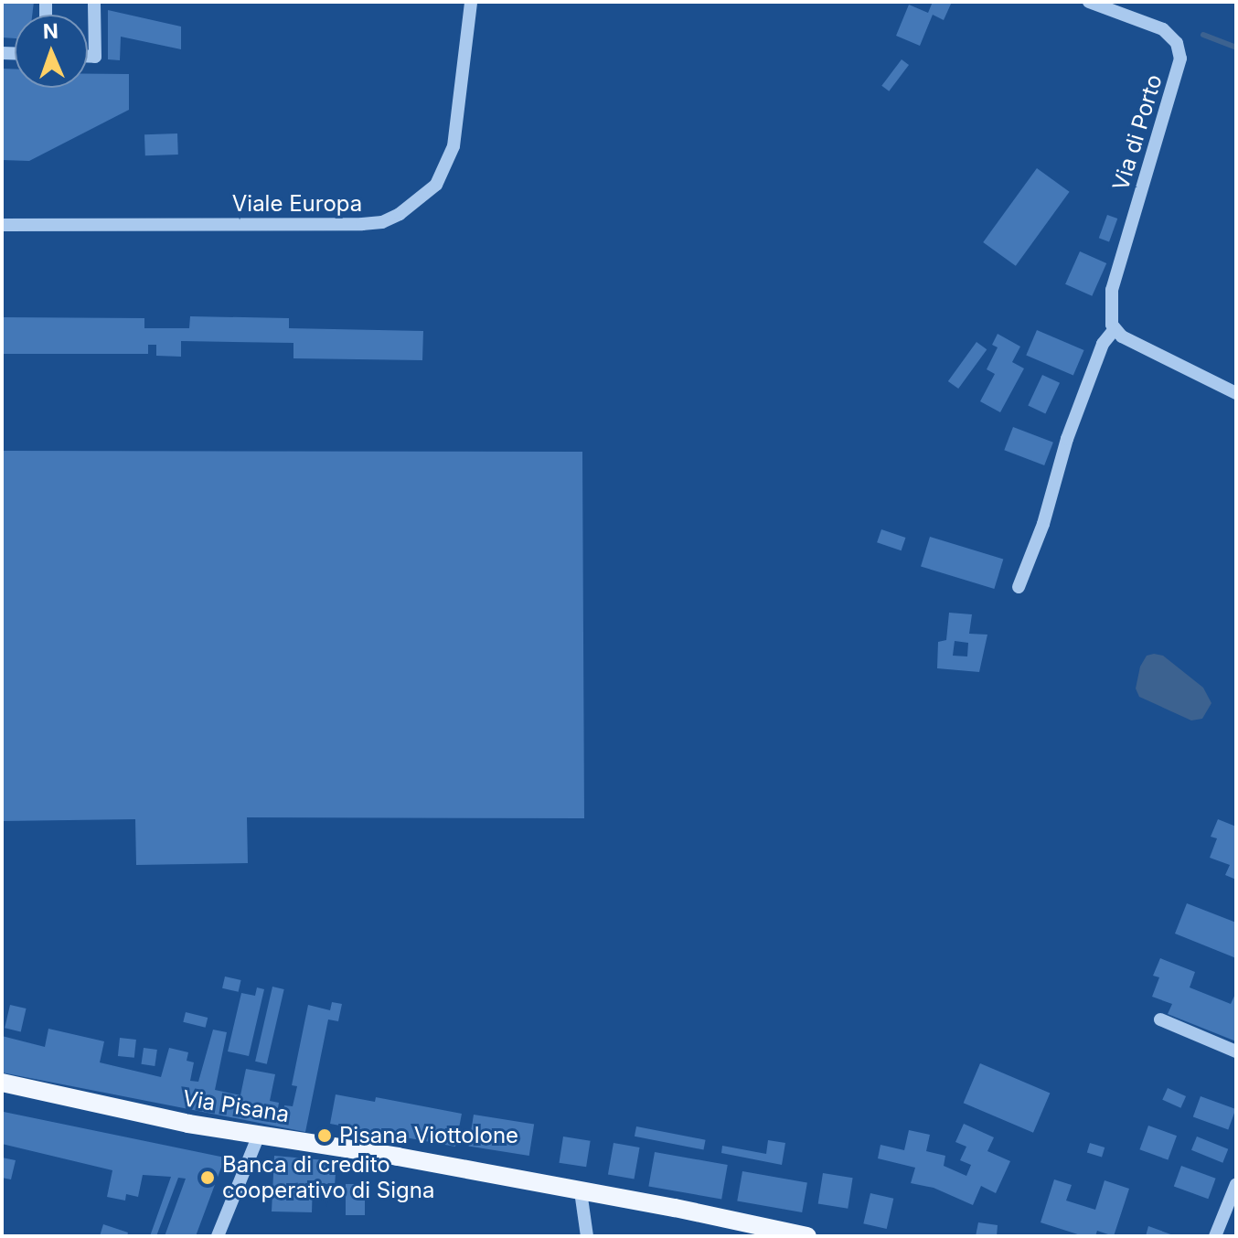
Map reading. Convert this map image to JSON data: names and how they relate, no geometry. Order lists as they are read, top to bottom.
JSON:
{
  "streets": {
    "main road": ["Via Pisana"],
    "street": ["Via di Porto", "Viale Europa"]
  },
  "places": ["Pisana Viottolone", "Banca di credito cooperativo di Signa"],
  "north": "top"
}
